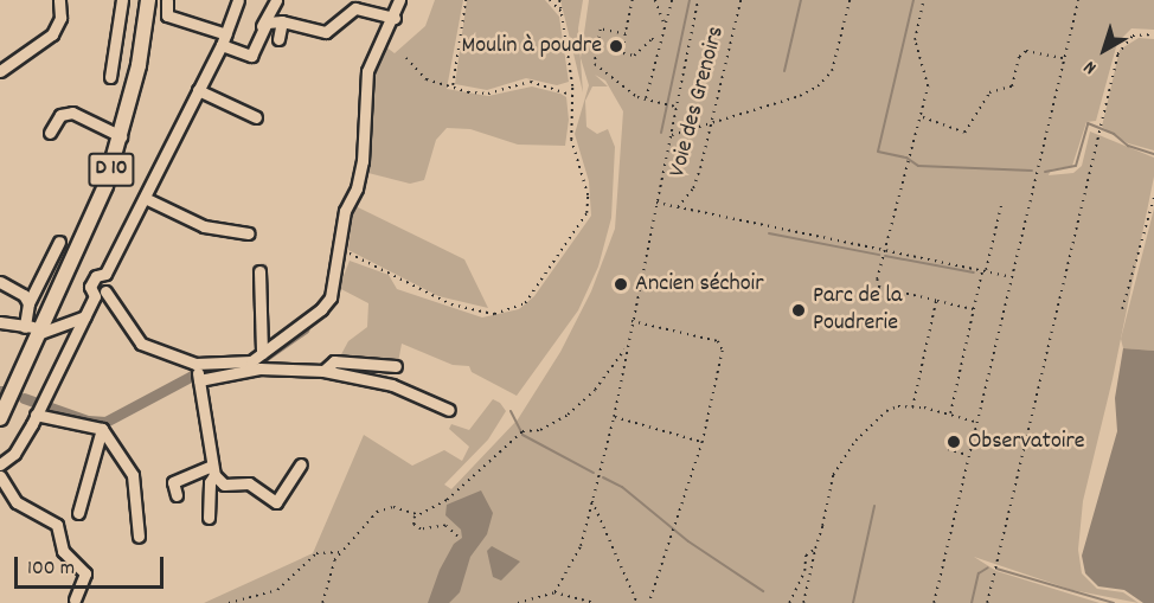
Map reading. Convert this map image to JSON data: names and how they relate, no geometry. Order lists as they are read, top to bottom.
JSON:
{
  "streets": {
    "main road": ["D 10"],
    "path": ["Voie des Grenoirs"]
  },
  "places": [
    "Moulin à poudre",
    "Ancien séchoir",
    "Parc de la Poudrerie",
    "Observatoire"
  ],
  "scale_bar": "100 m",
  "north": "bottom left"
}
